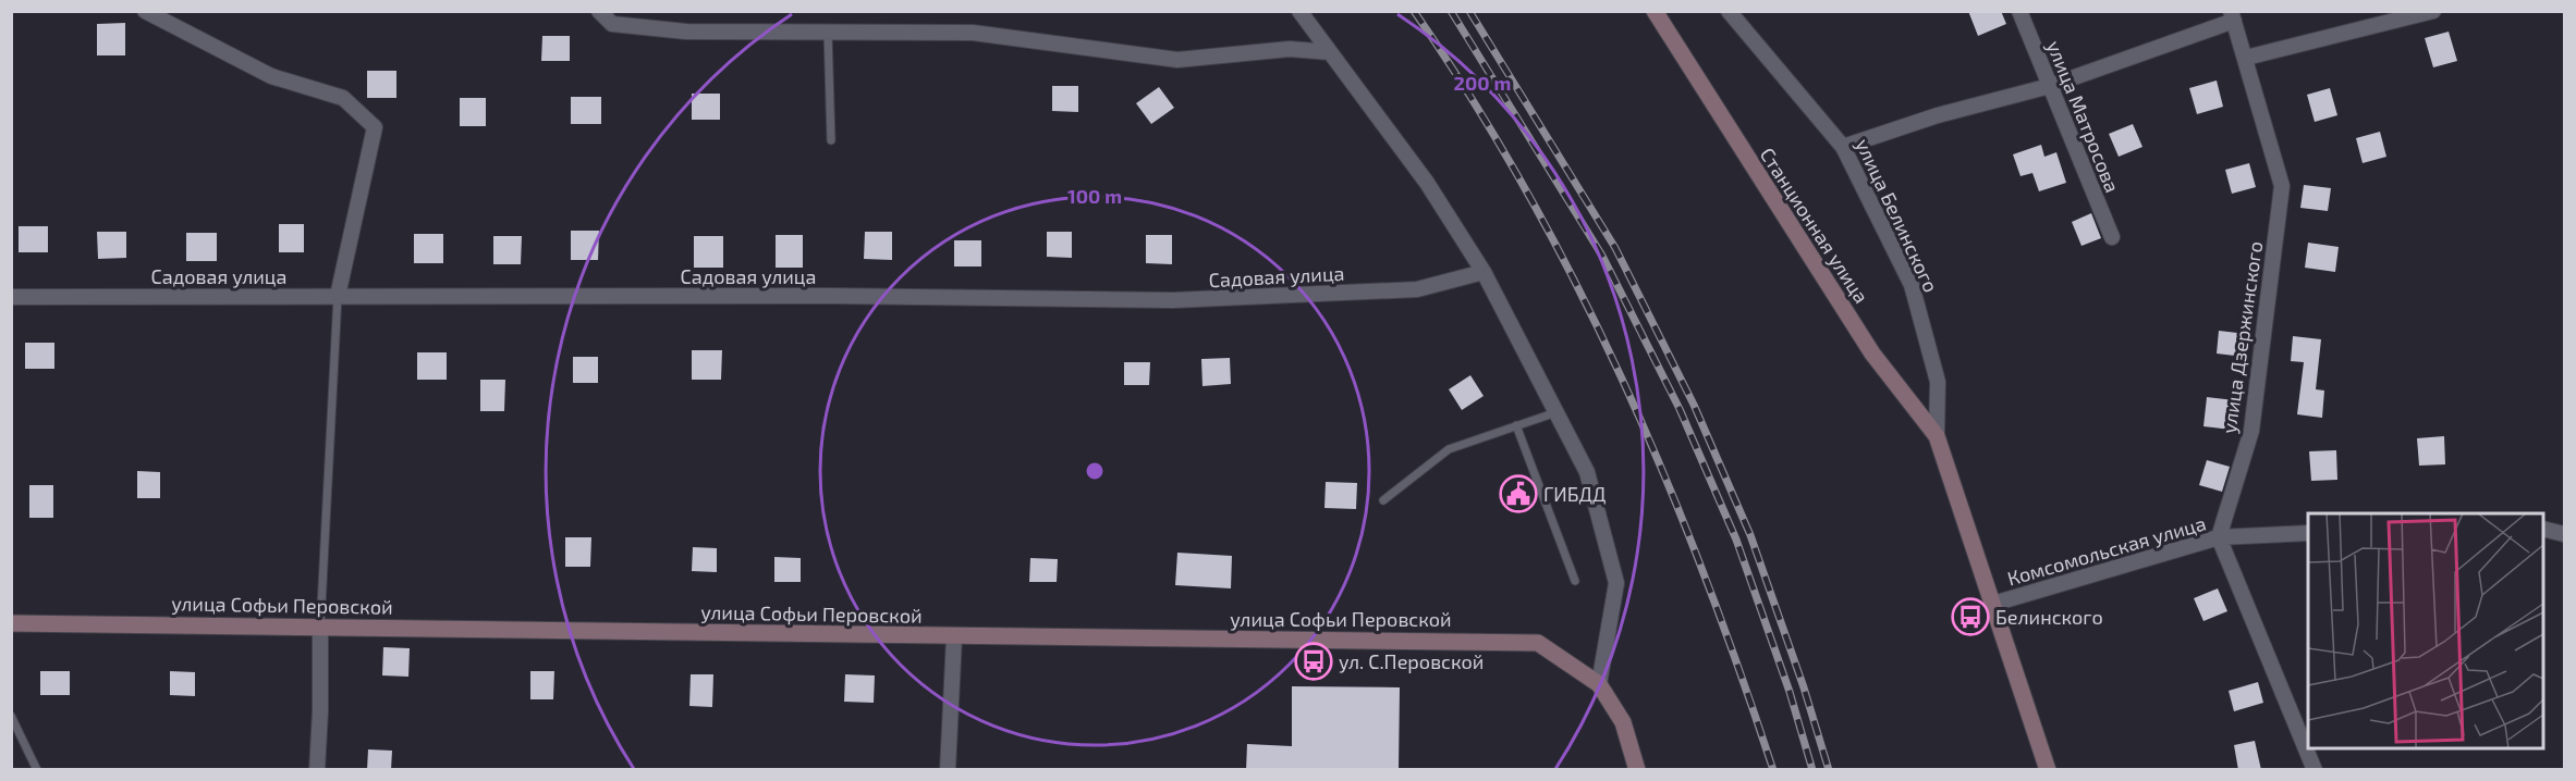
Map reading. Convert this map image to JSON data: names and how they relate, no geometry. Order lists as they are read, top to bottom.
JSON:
{
  "streets": {
    "main road": ["Станционная улица", "улица Софьи Перовской"],
    "street": [
      "улица Матросова",
      "улица Белинского",
      "Садовая улица",
      "улица Дзержинского",
      "Комсомольская улица"
    ]
  },
  "crossings": [
    ["улица Белинского", "Станционная улица"],
    ["Станционная улица", "Комсомольская улица"],
    ["улица Дзержинского", "Комсомольская улица"]
  ],
  "places": {
    "public building": ["ГИБДД"],
    "bus stop": ["Белинского", "ул. С.Перовской"]
  },
  "rings": ["200 m", "100 m"]
}
